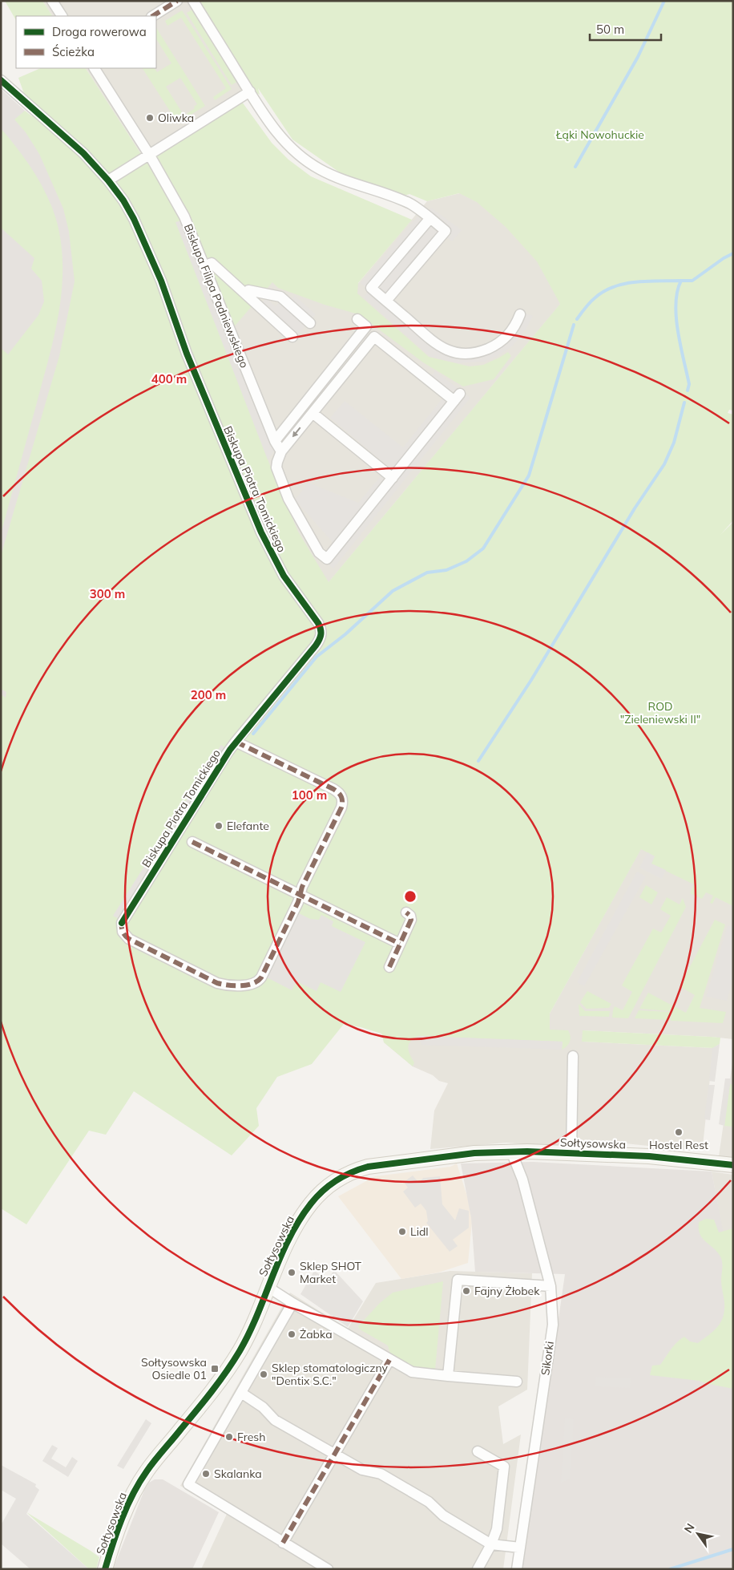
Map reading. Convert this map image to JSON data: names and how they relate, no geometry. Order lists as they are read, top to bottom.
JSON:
{
  "streets": {
    "street": [
      "Biskupa Filipa Padniewskiego",
      "Biskupa Piotra Tomickiego",
      "Sołtysowska",
      "Sikorki"
    ]
  },
  "crossings": [
    ["Sołtysowska", "Sikorki"]
  ],
  "parks": ["Łąki Nowohuckie", "ROD \"Zieleniewski II\""],
  "places": {
    "other": [
      "Oliwka",
      "Elefante",
      "Hostel Rest",
      "Lidl",
      "Sklep SHOT Market",
      "Fajny Żłobek",
      "Żabka",
      "Sklep stomatologiczny \"Dentix S.C.\"",
      "Fresh",
      "Skalanka"
    ],
    "transit": ["Sołtysowska Osiedle 01"]
  },
  "legend": ["Droga rowerowa", "Ścieżka"],
  "scale_bar": "50 m",
  "north": "top left",
  "rings": [
    "400 m",
    "300 m",
    "200 m",
    "100 m"
  ]
}
